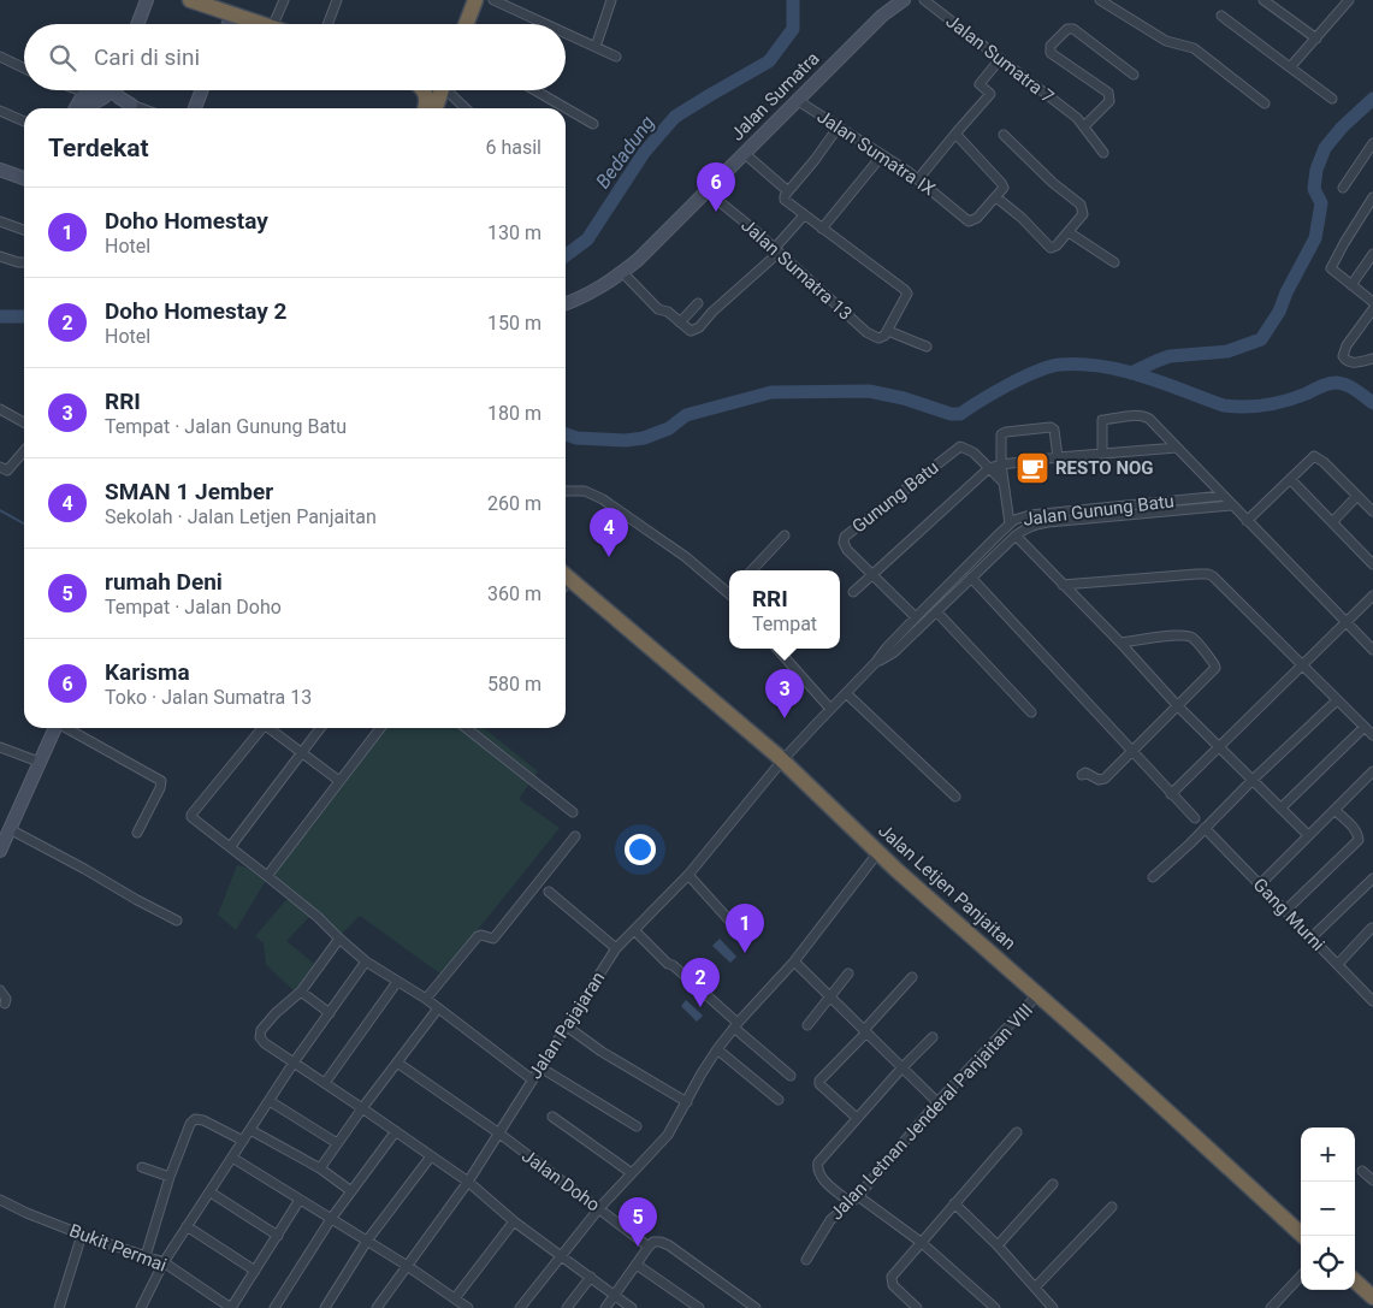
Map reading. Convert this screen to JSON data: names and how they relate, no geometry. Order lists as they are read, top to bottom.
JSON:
{
  "streets": {
    "highway": ["Jalan Letjen Panjaitan"],
    "main road": ["Jalan Sumatra"],
    "street": [
      "Jalan Sumatra 7",
      "Jalan Sumatra IX",
      "Jalan Sumatra 13",
      "Gunung Batu",
      "Jalan Gunung Batu",
      "Gang Murni",
      "Jalan Pajajaran",
      "Jalan Letnan Jenderal Panjaitan VIII",
      "Jalan Doho",
      "Bukit Permai"
    ]
  },
  "crossings": [
    ["Jalan Sumatra", "Jalan Sumatra IX"],
    ["Jalan Sumatra", "Jalan Sumatra 13"],
    ["Gunung Batu", "Jalan Gunung Batu"],
    ["Jalan Gunung Batu", "Jalan Letjen Panjaitan"],
    ["Jalan Gunung Batu", "Jalan Pajajaran"],
    ["Jalan Letjen Panjaitan", "Jalan Pajajaran"],
    ["Jalan Letjen Panjaitan", "Jalan Letnan Jenderal Panjaitan VIII"],
    ["Jalan Pajajaran", "Jalan Doho"]
  ],
  "water": ["Bedadung"],
  "places": {
    "cafe": ["RESTO NOG"]
  },
  "page": {
    "search": "Cari di sini",
    "heading": ["Terdekat", "6 hasil"],
    "pins": [
      "6",
      "4",
      "3",
      "1",
      "2",
      "5"
    ],
    "list": [
      {
        "mark": "1",
        "name": "Doho Homestay",
        "note": "Hotel",
        "value": "130 m"
      },
      {
        "mark": "2",
        "name": "Doho Homestay 2",
        "note": "Hotel",
        "value": "150 m"
      },
      {
        "mark": "3",
        "name": "RRI",
        "note": "Tempat · Jalan Gunung Batu",
        "value": "180 m"
      },
      {
        "mark": "4",
        "name": "SMAN 1 Jember",
        "note": "Sekolah · Jalan Letjen Panjaitan",
        "value": "260 m"
      },
      {
        "mark": "5",
        "name": "rumah Deni",
        "note": "Tempat · Jalan Doho",
        "value": "360 m"
      },
      {
        "mark": "6",
        "name": "Karisma",
        "note": "Toko · Jalan Sumatra 13",
        "value": "580 m"
      }
    ],
    "popup": ["RRI", "Tempat"],
    "map_buttons": ["+", "−"]
  }
}
